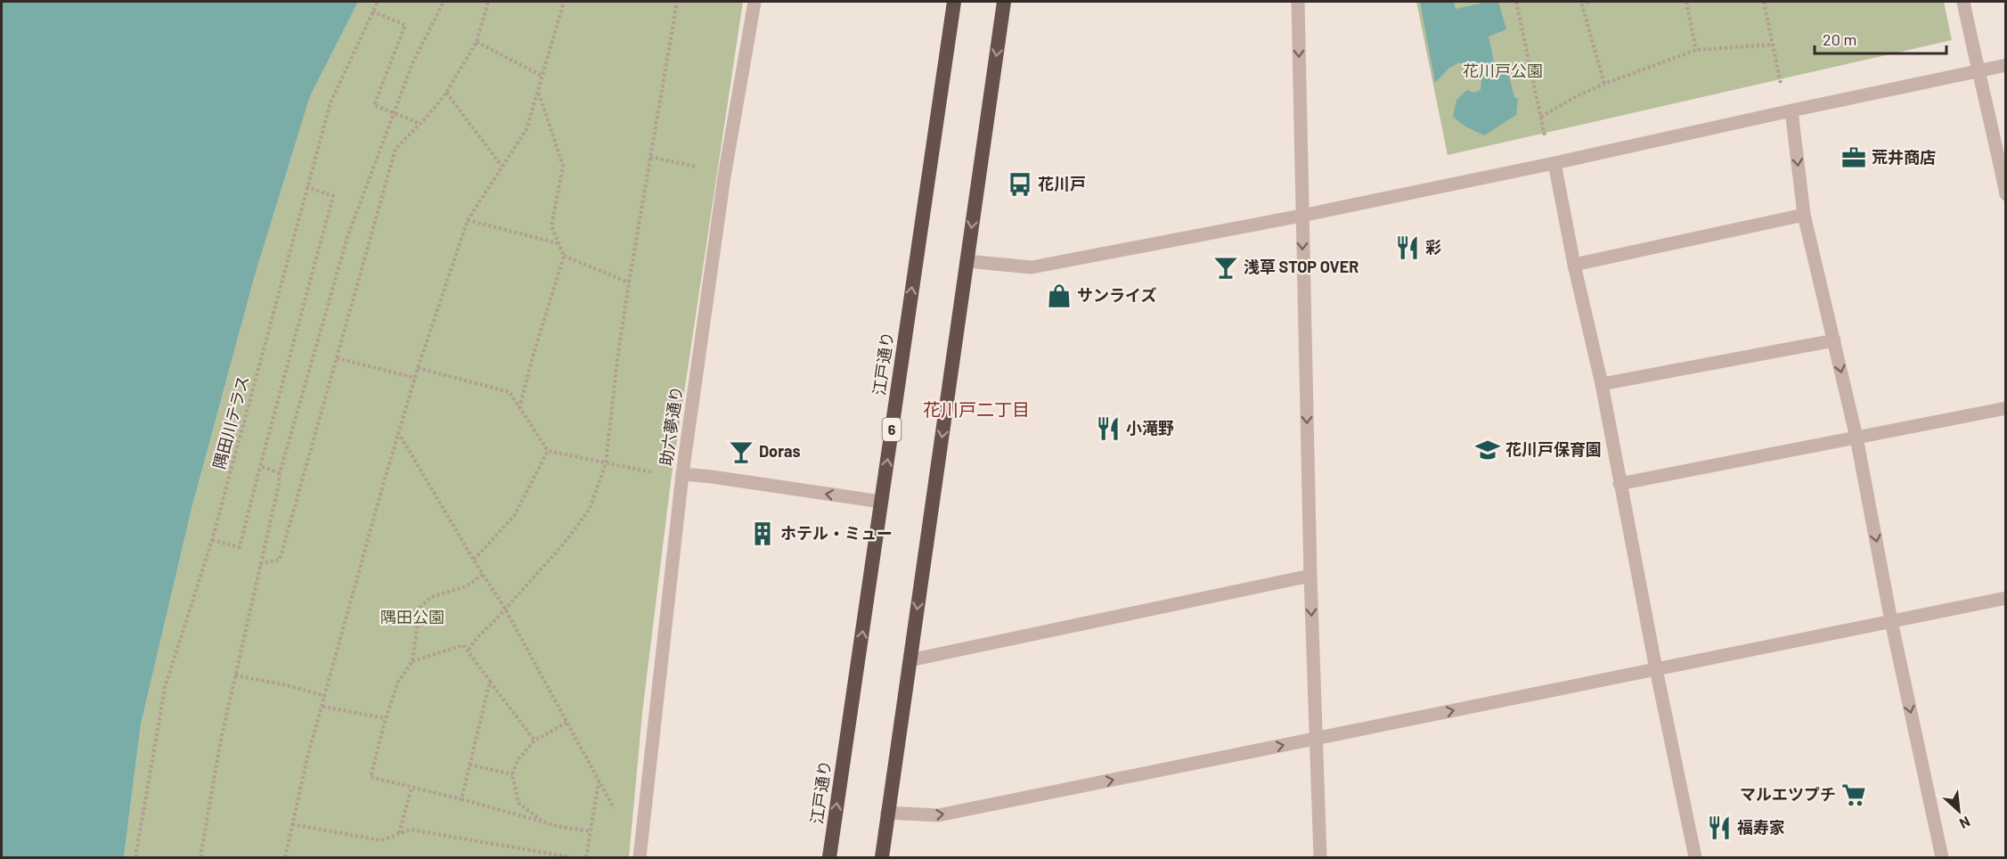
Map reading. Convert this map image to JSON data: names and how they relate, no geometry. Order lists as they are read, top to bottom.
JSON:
{
  "streets": {
    "highway": ["江戸通り", "6"],
    "street": ["助六夢通り"],
    "path": ["隅田川テラス"]
  },
  "districts": ["花川戸二丁目"],
  "parks": ["花川戸公園", "隅田公園"],
  "places": {
    "office": ["荒井商店"],
    "bus stop": ["花川戸"],
    "restaurant": ["彩", "小滝野", "福寿家"],
    "bar": ["浅草 STOP OVER", "Doras"],
    "shop": ["サンライズ"],
    "school or university": ["花川戸保育園"],
    "building": ["ホテル・ミュー"],
    "supermarket": ["マルエツプチ"]
  },
  "scale_bar": "20 m",
  "north": "bottom right"
}
